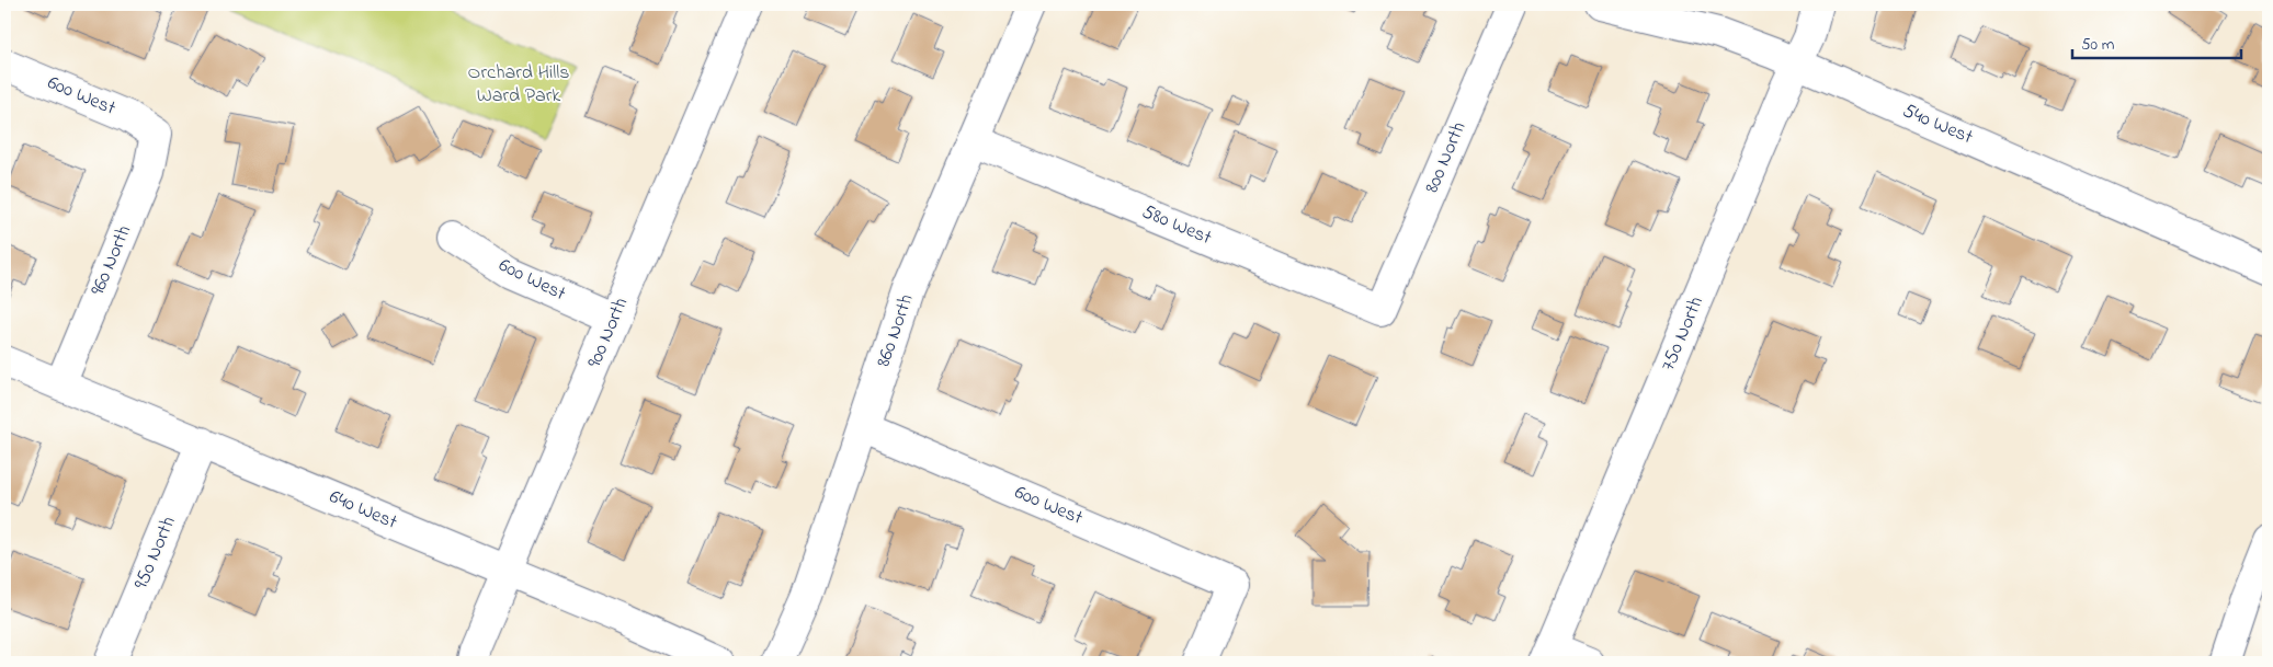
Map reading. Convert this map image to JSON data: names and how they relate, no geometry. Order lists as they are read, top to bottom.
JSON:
{
  "streets": {
    "street": [
      "600 West",
      "540 West",
      "800 North",
      "580 West",
      "960 North",
      "860 North",
      "900 North",
      "750 North",
      "640 West",
      "950 North"
    ]
  },
  "crossings": [
    ["600 West", "960 North"],
    ["600 West", "860 North"],
    ["600 West", "900 North"],
    ["540 West", "750 North"],
    ["800 North", "580 West"],
    ["580 West", "860 North"],
    ["960 North", "640 West"],
    ["900 North", "640 West"],
    ["640 West", "950 North"]
  ],
  "parks": ["Orchard Hills Ward Park"],
  "scale_bar": "50 m"
}
